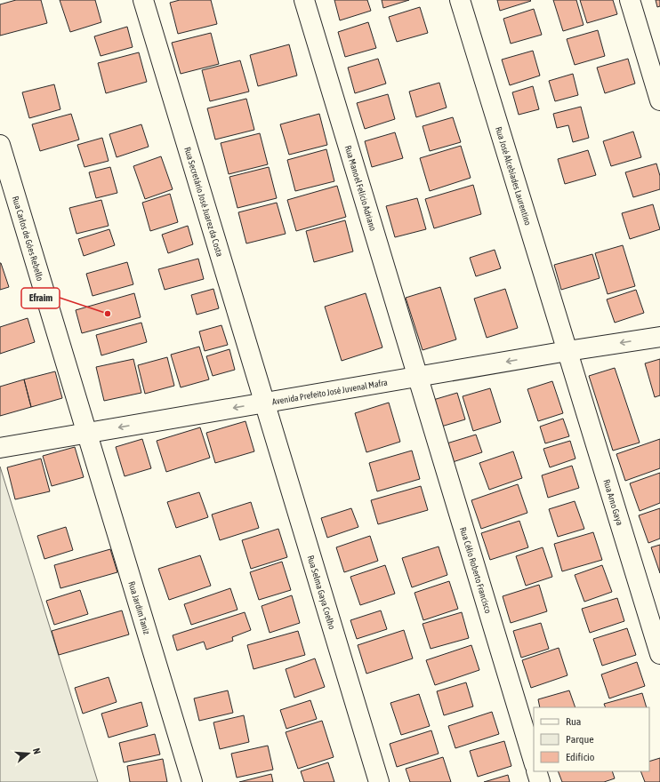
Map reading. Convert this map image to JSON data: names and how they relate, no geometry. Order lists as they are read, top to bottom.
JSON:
{
  "streets": {
    "street": [
      "Rua José Alcebíades Laurentino",
      "Rua Manoel Felício Adriano",
      "Rua Secretário José Juarez da Costa",
      "Rua Carlos de Góes Rebello",
      "Avenida Prefeito José Juvenal Mafra",
      "Rua Arno Gaya",
      "Rua Célio Roberto Francisco",
      "Rua Selma Gaya Coelho",
      "Rua Jardim Taniz"
    ]
  },
  "crossings": [
    ["Rua José Alcebíades Laurentino", "Avenida Prefeito José Juvenal Mafra"],
    ["Rua José Alcebíades Laurentino", "Rua Arno Gaya"],
    ["Rua Manoel Felício Adriano", "Avenida Prefeito José Juvenal Mafra"],
    ["Rua Manoel Felício Adriano", "Rua Célio Roberto Francisco"],
    ["Rua Secretário José Juarez da Costa", "Avenida Prefeito José Juvenal Mafra"],
    ["Rua Secretário José Juarez da Costa", "Rua Selma Gaya Coelho"],
    ["Rua Carlos de Góes Rebello", "Avenida Prefeito José Juvenal Mafra"],
    ["Rua Carlos de Góes Rebello", "Rua Jardim Taniz"],
    ["Avenida Prefeito José Juvenal Mafra", "Rua Arno Gaya"],
    ["Avenida Prefeito José Juvenal Mafra", "Rua Célio Roberto Francisco"],
    ["Avenida Prefeito José Juvenal Mafra", "Rua Selma Gaya Coelho"],
    ["Avenida Prefeito José Juvenal Mafra", "Rua Jardim Taniz"]
  ],
  "one_way": ["Avenida Prefeito José Juvenal Mafra"],
  "places": ["Efraim"],
  "legend": ["Rua", "Parque", "Edifício"],
  "north": "right"
}
